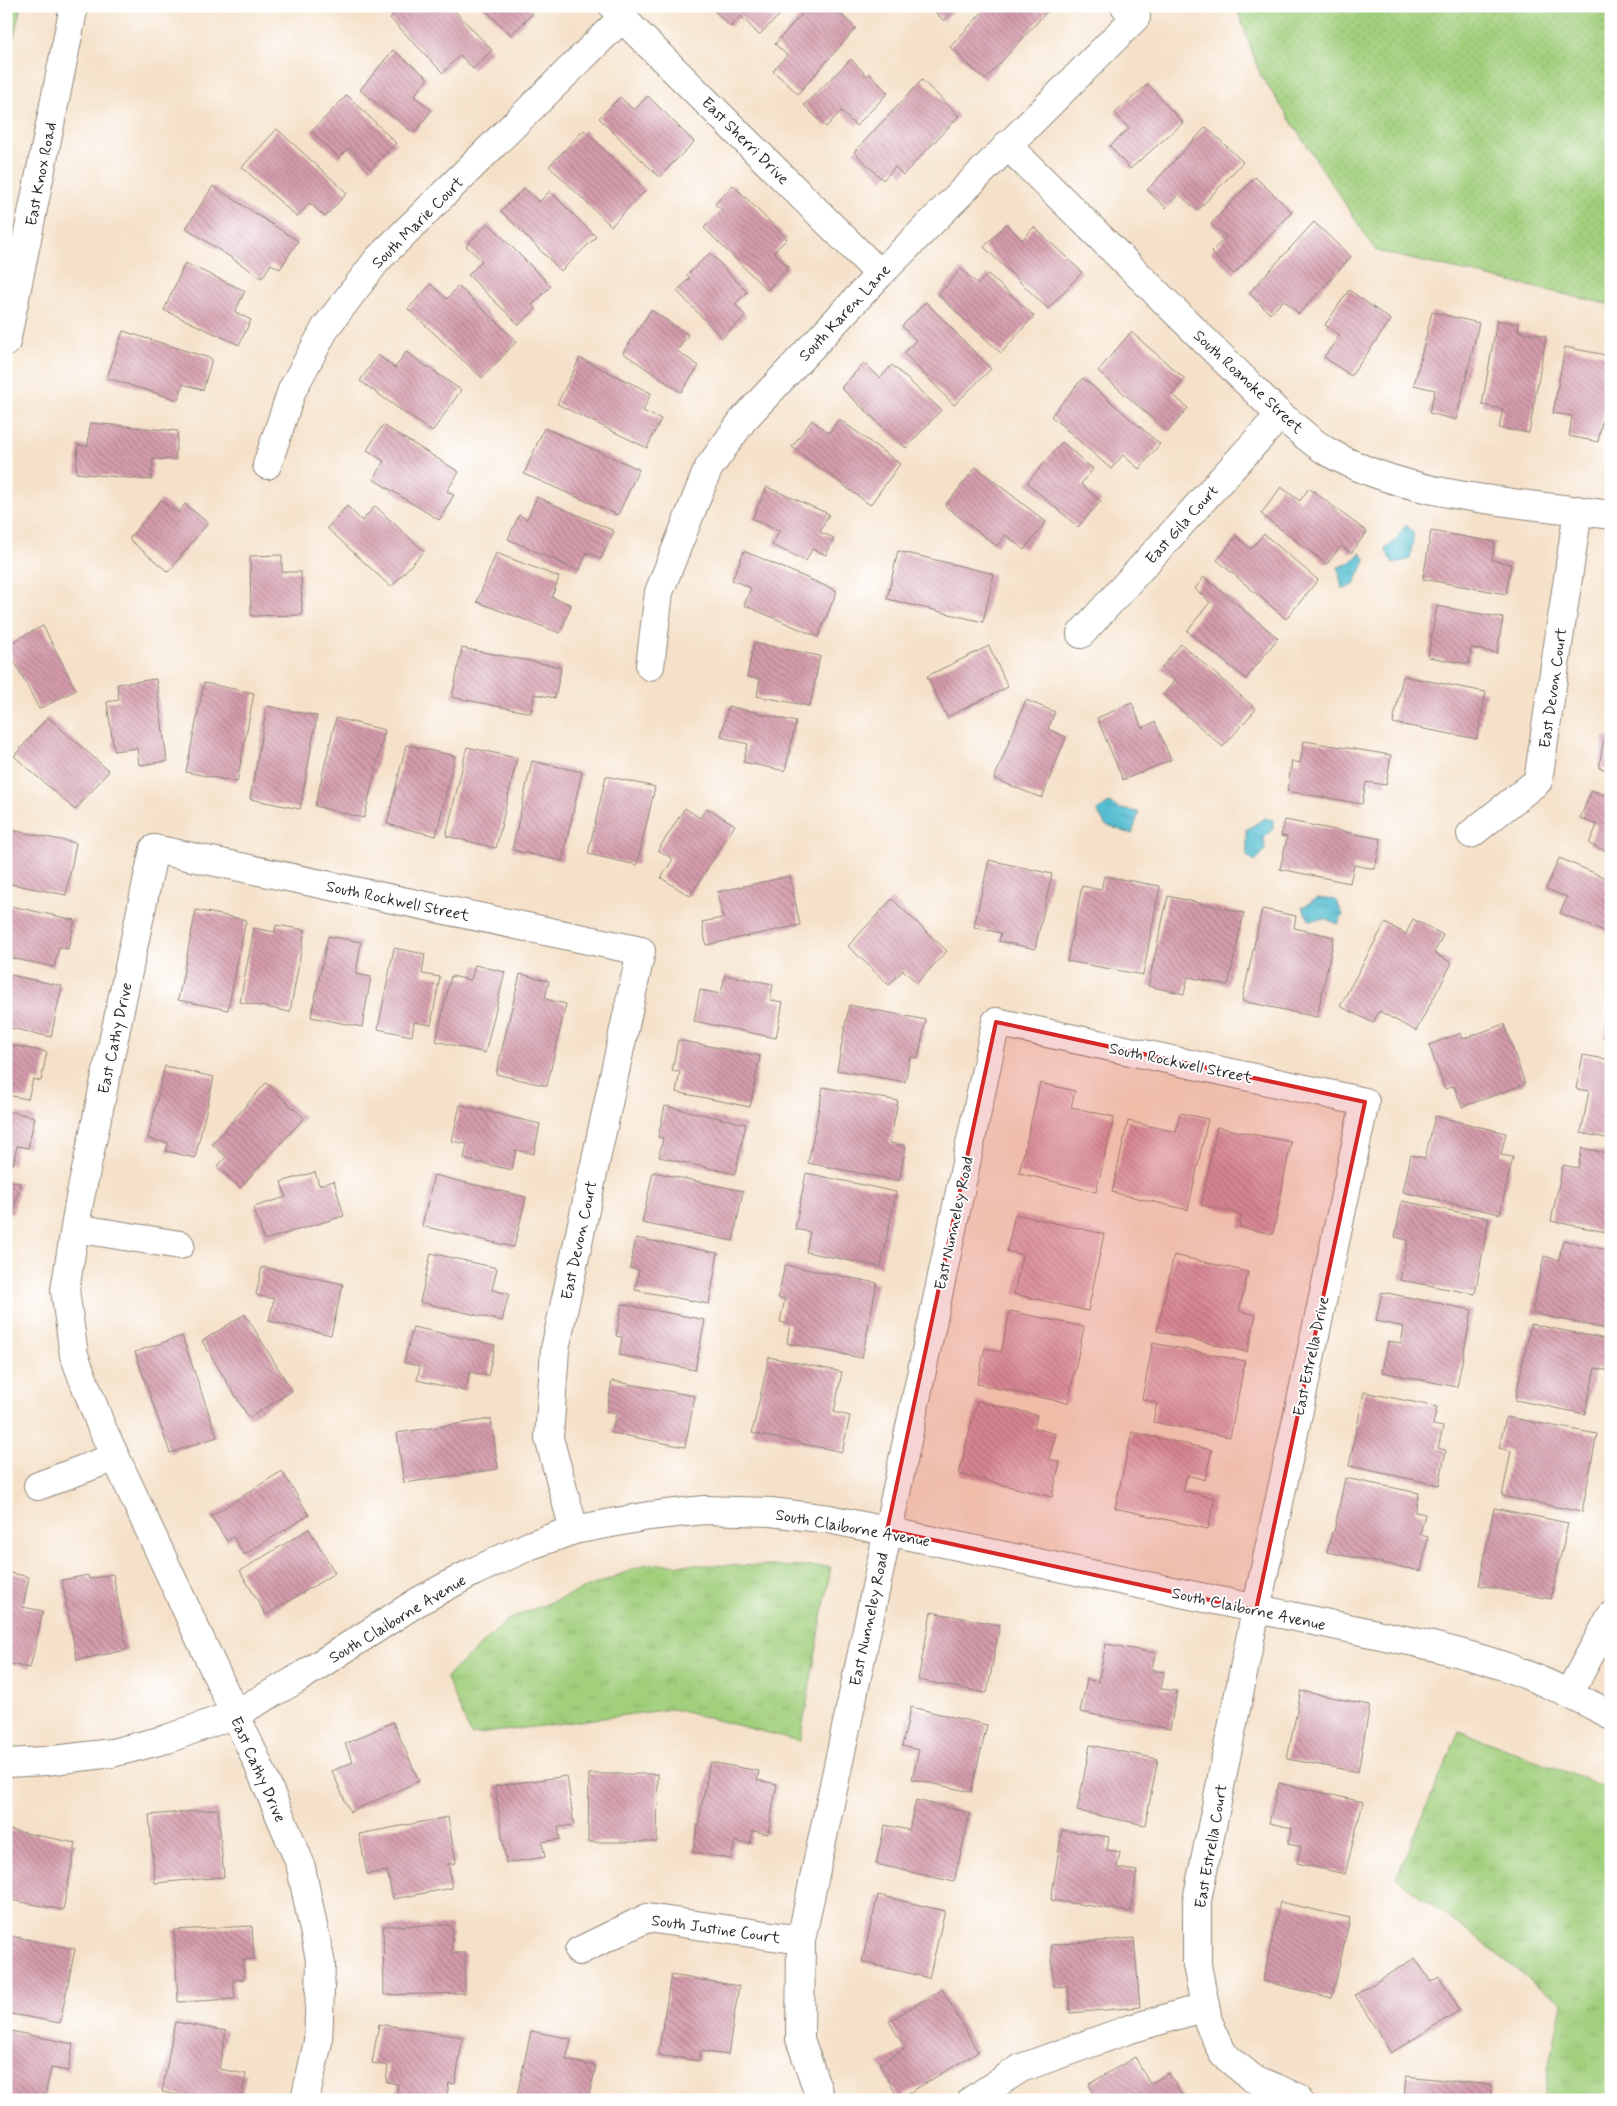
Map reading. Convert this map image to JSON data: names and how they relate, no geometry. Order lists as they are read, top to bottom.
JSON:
{
  "streets": {
    "street": [
      "East Sherri Drive",
      "East Knox Road",
      "South Marie Court",
      "South Karen Lane",
      "South Roanoke Street",
      "East Gila Court",
      "East Devon Court",
      "South Rockwell Street",
      "East Cathy Drive",
      "East Nunneley Road",
      "East Estrella Drive",
      "South Claiborne Avenue",
      "East Estrella Court",
      "South Justine Court"
    ]
  },
  "crossings": [
    ["East Sherri Drive", "South Marie Court"],
    ["East Sherri Drive", "South Karen Lane"],
    ["South Karen Lane", "South Roanoke Street"],
    ["South Roanoke Street", "East Gila Court"],
    ["South Roanoke Street", "East Devon Court"],
    ["East Devon Court", "South Rockwell Street"],
    ["East Devon Court", "South Claiborne Avenue"],
    ["South Rockwell Street", "East Cathy Drive"],
    ["South Rockwell Street", "East Nunneley Road"],
    ["South Rockwell Street", "East Estrella Drive"],
    ["East Cathy Drive", "South Claiborne Avenue"],
    ["East Nunneley Road", "South Claiborne Avenue"],
    ["East Nunneley Road", "South Justine Court"],
    ["East Estrella Drive", "South Claiborne Avenue"],
    ["East Estrella Drive", "East Estrella Court"],
    ["South Claiborne Avenue", "East Estrella Court"]
  ]
}
